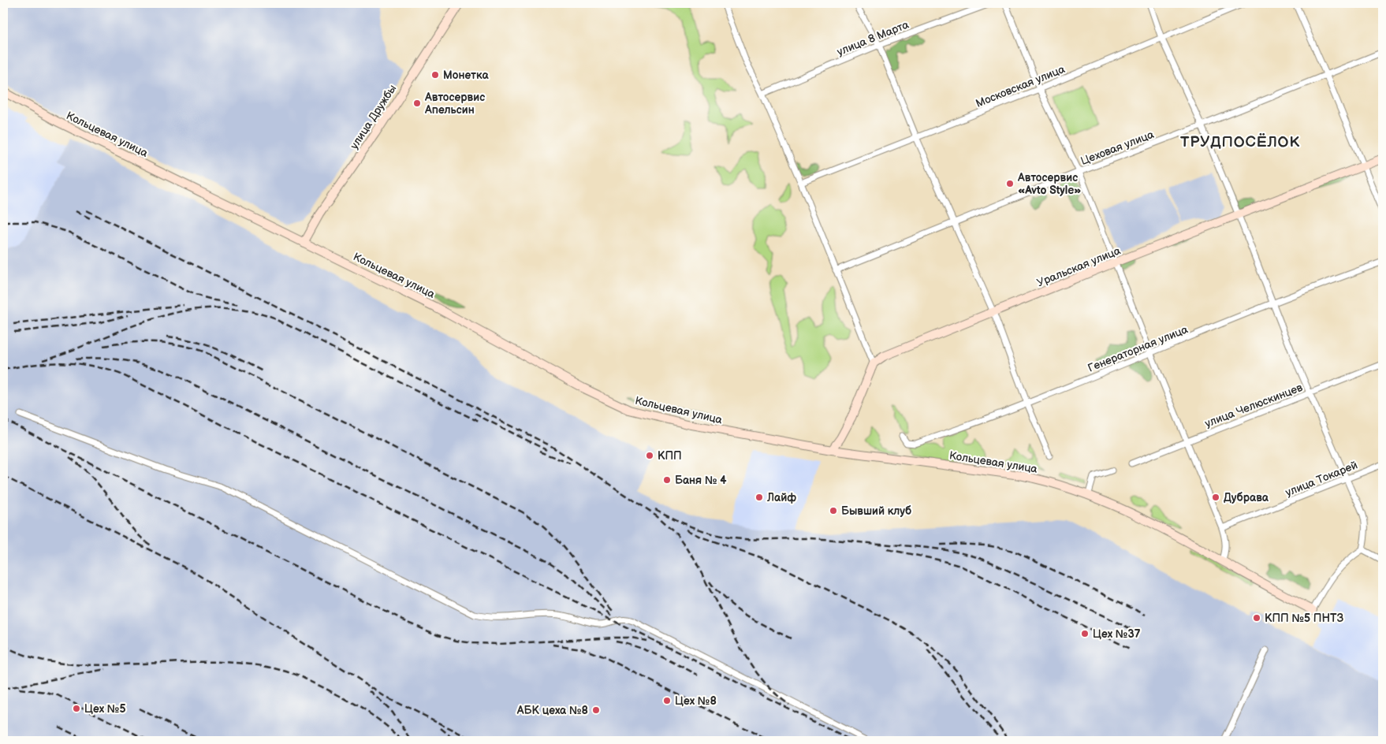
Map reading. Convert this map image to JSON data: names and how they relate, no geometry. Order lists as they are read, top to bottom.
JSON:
{
  "streets": {
    "street": [
      "улица 8 Марта",
      "Московская улица",
      "улица Дружбы",
      "Кольцевая улица",
      "Цеховая улица",
      "Уральская улица",
      "Генераторная улица",
      "улица Челюскинцев",
      "улица Токарей"
    ]
  },
  "crossings": [
    ["улица Дружбы", "Кольцевая улица"]
  ],
  "districts": ["ТРУДПОСЁЛОК"],
  "places": [
    "Монетка",
    "Автосервис Апельсин",
    "Автосервис «Avto Style»",
    "КПП",
    "Баня № 4",
    "Лайф",
    "Дубрава",
    "Бывший клуб",
    "КПП №5 ПНТЗ",
    "Цех №37",
    "Цех №8",
    "Цех №5",
    "АБК цеха №8"
  ]
}
